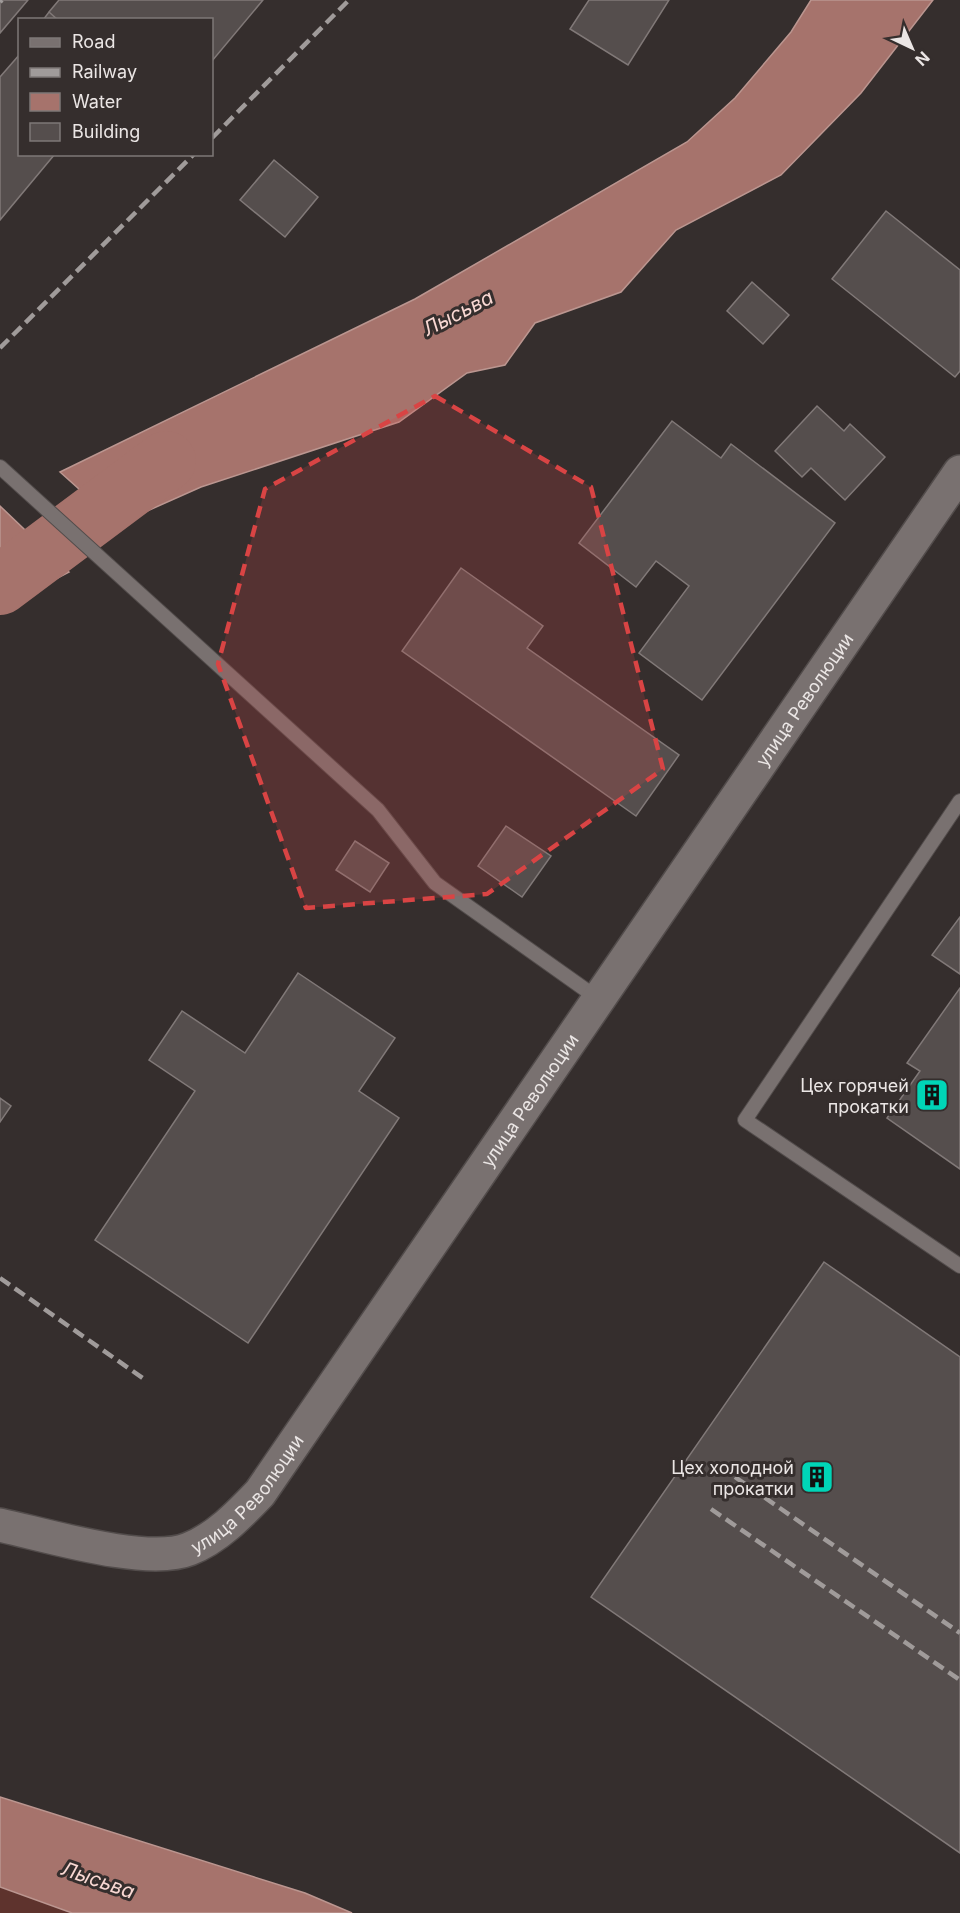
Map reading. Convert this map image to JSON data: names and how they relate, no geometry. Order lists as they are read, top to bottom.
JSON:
{
  "streets": {
    "street": ["улица Революции"]
  },
  "water": ["Лысьва"],
  "places": {
    "building": ["Цех горячей прокатки", "Цех холодной прокатки"]
  },
  "legend": [
    "Road",
    "Railway",
    "Water",
    "Building"
  ],
  "north": "bottom right"
}
